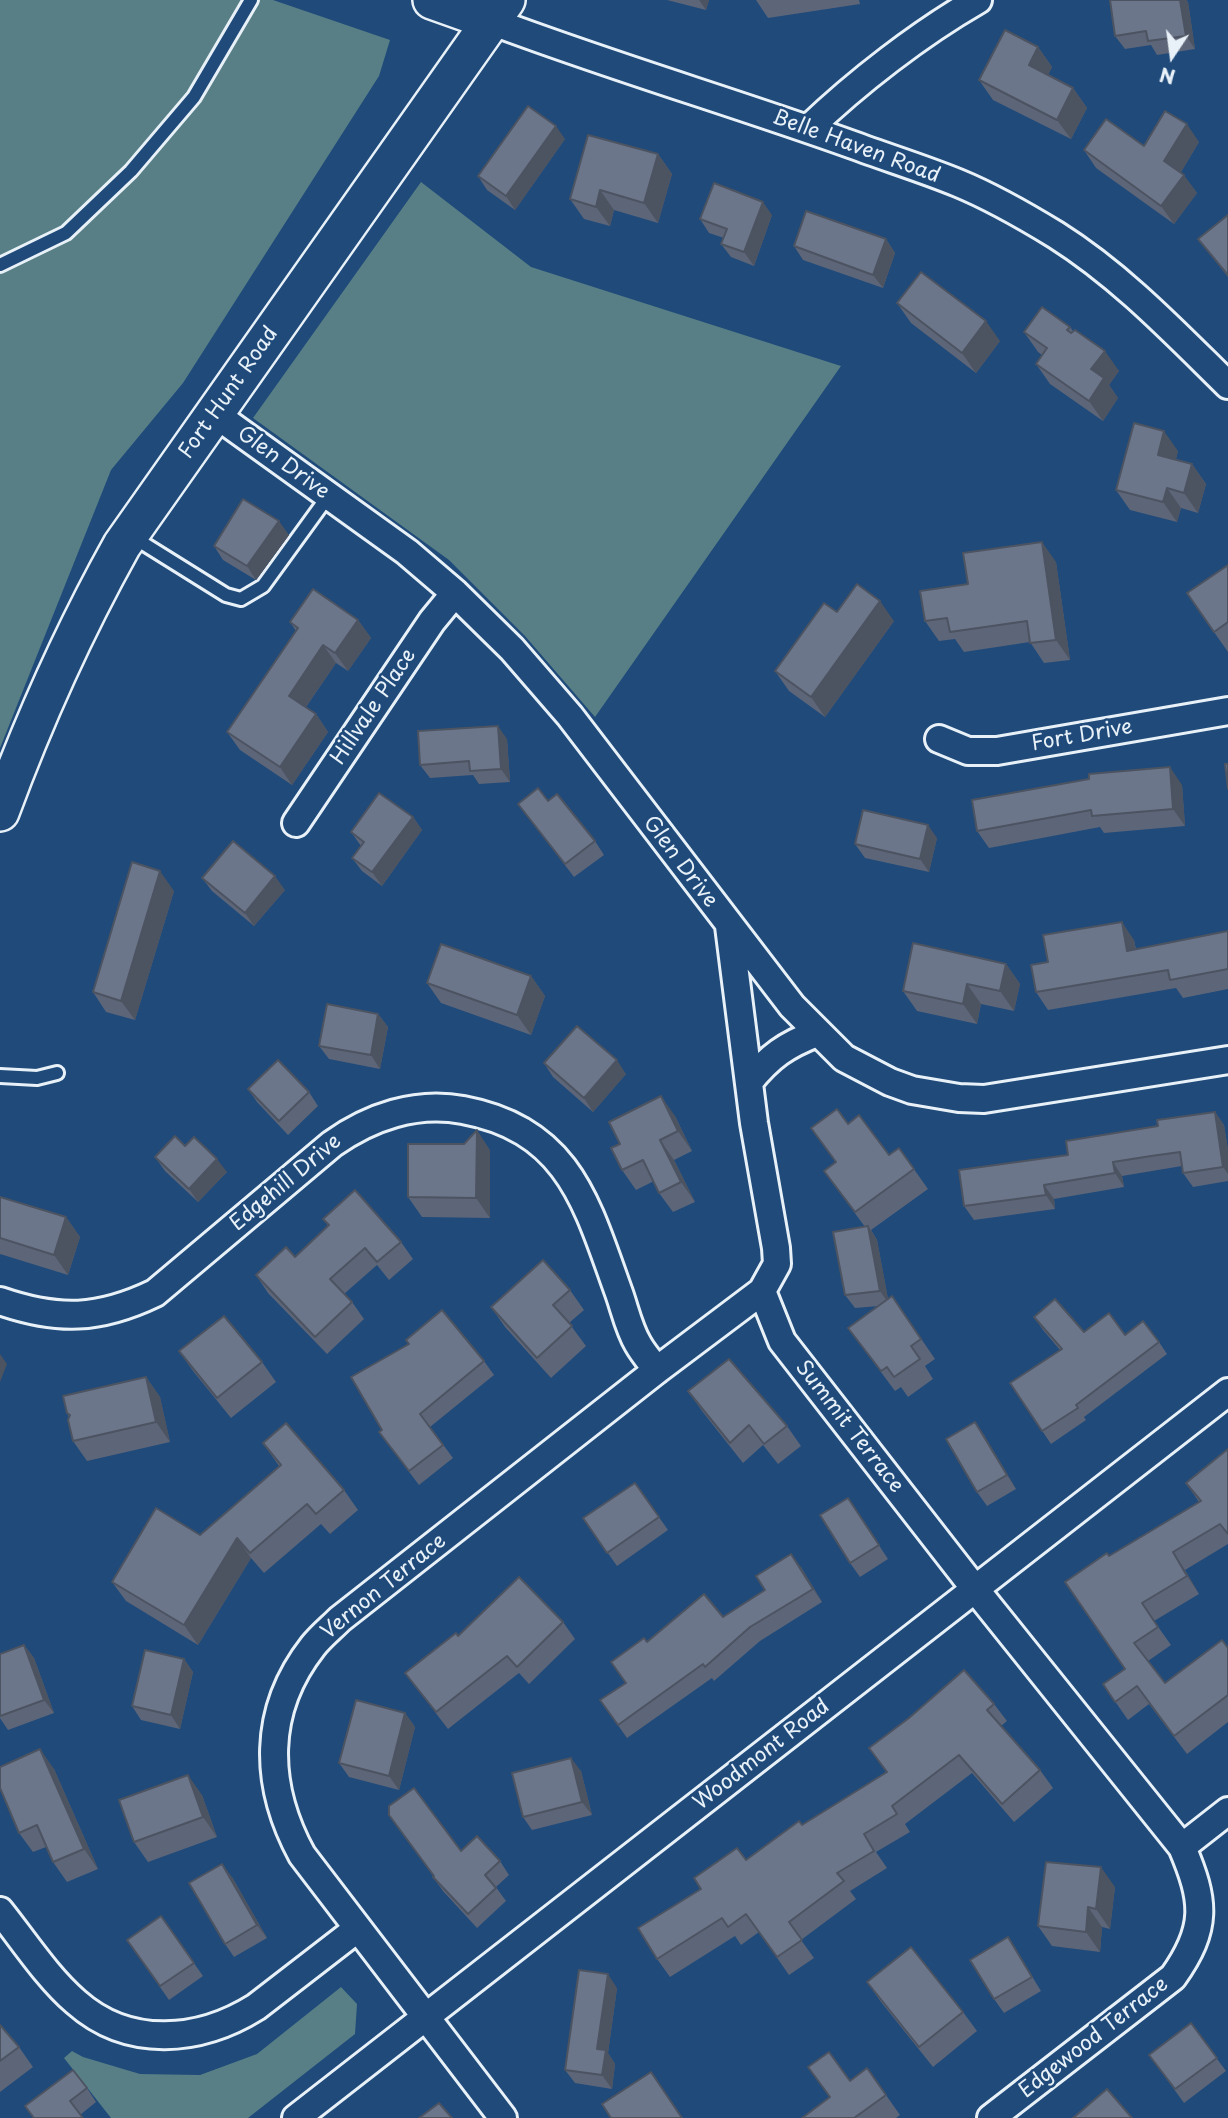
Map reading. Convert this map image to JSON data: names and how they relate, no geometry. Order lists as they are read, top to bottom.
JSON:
{
  "streets": {
    "main road": ["Belle Haven Road", "Fort Hunt Road"],
    "street": [
      "Glen Drive",
      "Hillvale Place",
      "Fort Drive",
      "Edgehill Drive",
      "Summit Terrace",
      "Vernon Terrace",
      "Woodmont Road",
      "Edgewood Terrace"
    ]
  },
  "crossings": [
    ["Belle Haven Road", "Fort Hunt Road"],
    ["Fort Hunt Road", "Glen Drive"],
    ["Glen Drive", "Hillvale Place"],
    ["Edgehill Drive", "Vernon Terrace"],
    ["Summit Terrace", "Vernon Terrace"],
    ["Summit Terrace", "Woodmont Road"],
    ["Summit Terrace", "Edgewood Terrace"],
    ["Vernon Terrace", "Woodmont Road"]
  ],
  "north": "bottom"
}
